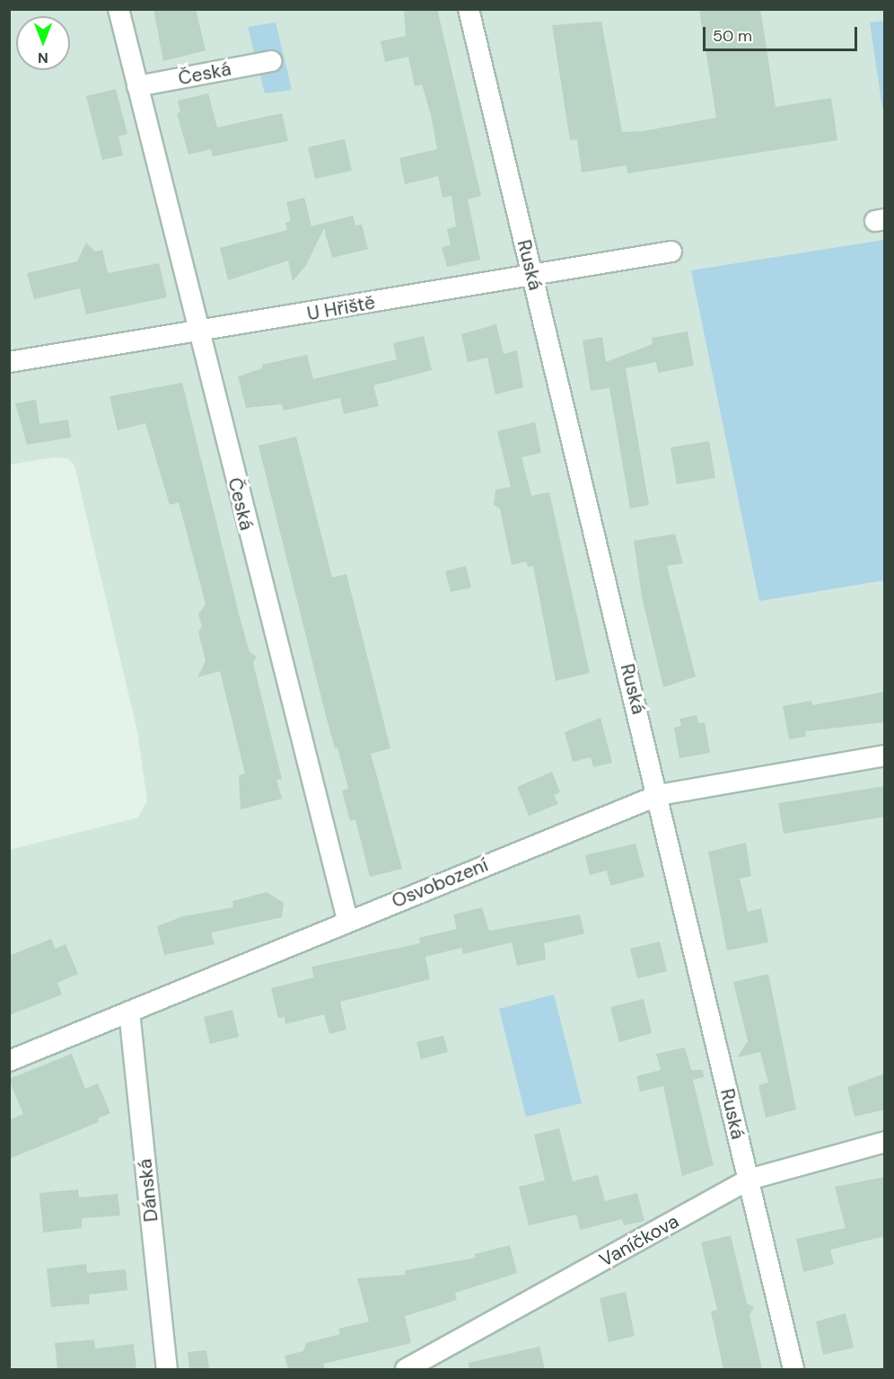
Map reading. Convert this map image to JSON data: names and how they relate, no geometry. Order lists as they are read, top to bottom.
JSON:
{
  "streets": {
    "street": [
      "Česká",
      "Ruská",
      "U Hřiště",
      "Osvobození",
      "Dánská",
      "Vaníčkova"
    ]
  },
  "crossings": [
    ["Česká", "U Hřiště"],
    ["Česká", "Osvobození"],
    ["Ruská", "U Hřiště"],
    ["Ruská", "Osvobození"],
    ["Ruská", "Vaníčkova"],
    ["Osvobození", "Dánská"]
  ],
  "scale_bar": "50 m",
  "north": "bottom"
}
